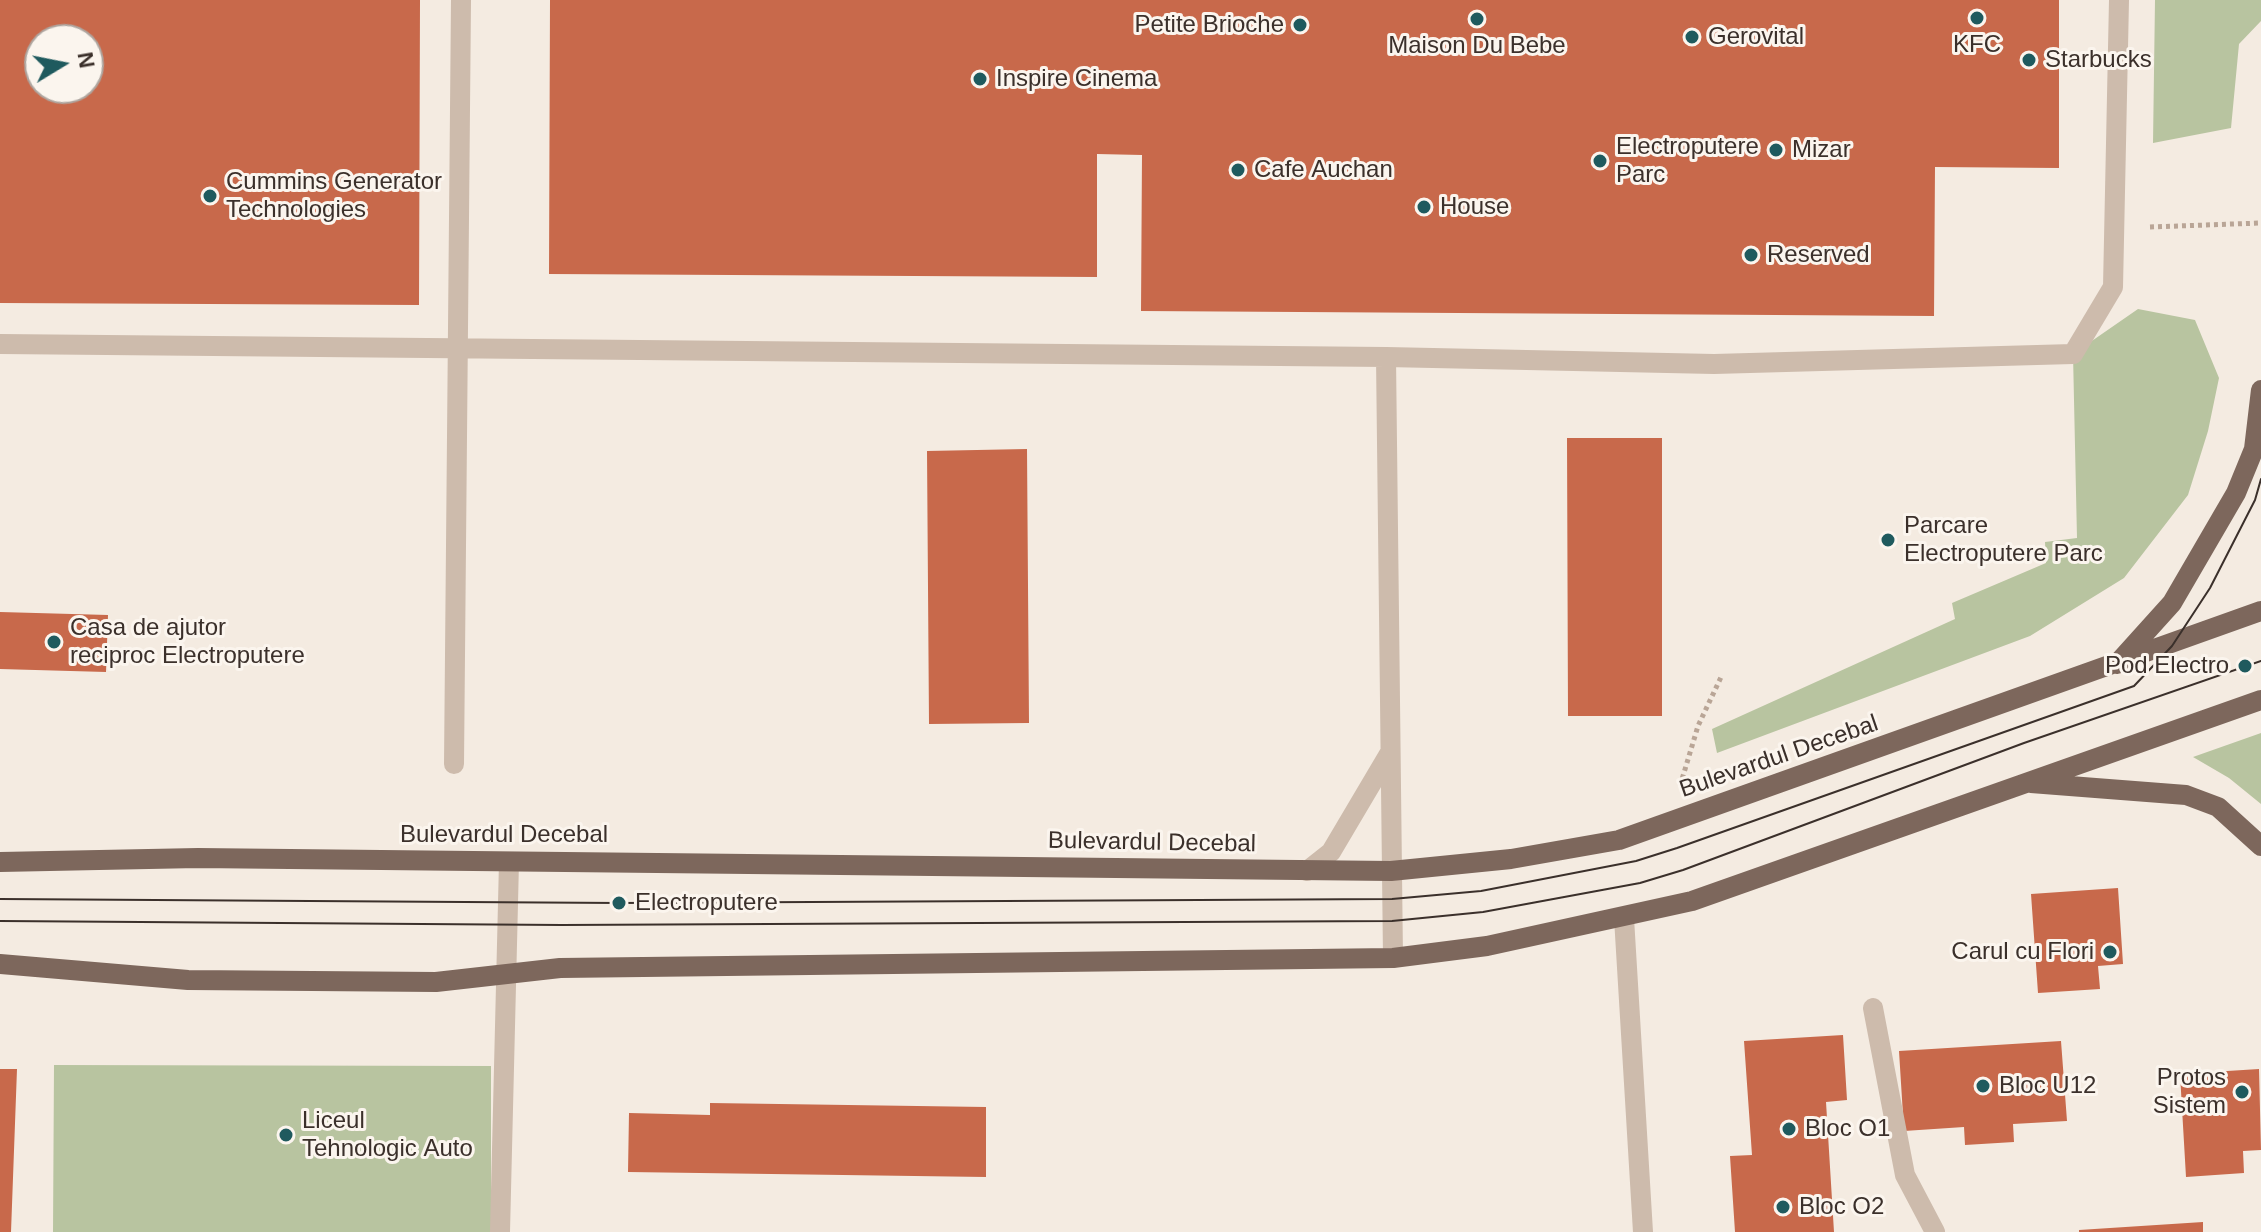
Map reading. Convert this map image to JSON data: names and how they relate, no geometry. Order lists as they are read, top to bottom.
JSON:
{
  "streets": {
    "main road": ["Bulevardul Decebal"]
  },
  "places": [
    "KFC",
    "Maison Du Bebe",
    "Petite Brioche",
    "Gerovital",
    "Starbucks",
    "Inspire Cinema",
    "Mizar",
    "Electroputere Parc",
    "Cafe Auchan",
    "Cummins Generator Technologies",
    "House",
    "Reserved",
    "Parcare Electroputere Parc",
    "Casa de ajutor reciproc Electroputere",
    "Pod Electro",
    "Electroputere",
    "Carul cu Flori",
    "Bloc U12",
    "Protos Sistem",
    "Bloc O1",
    "Liceul Tehnologic Auto",
    "Bloc O2"
  ],
  "north": "right"
}
